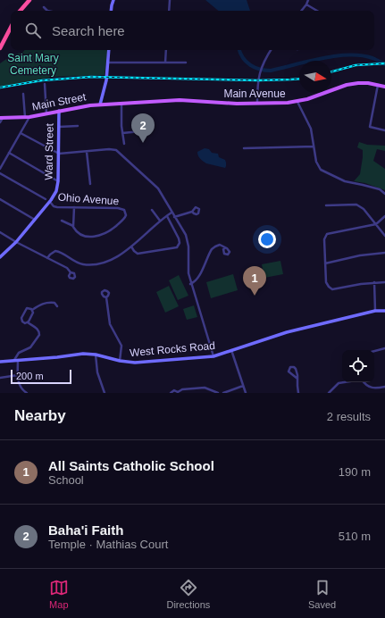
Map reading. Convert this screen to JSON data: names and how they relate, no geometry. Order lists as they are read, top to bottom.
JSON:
{
  "streets": {
    "main road": [
      "Main Avenue",
      "Main Street",
      "Ward Street",
      "West Rocks Road"
    ],
    "street": ["Ohio Avenue"]
  },
  "crossings": [
    ["Main Avenue", "Main Street"],
    ["Main Street", "Ward Street"],
    ["Ward Street", "Ohio Avenue"]
  ],
  "parks": ["Saint Mary Cemetery"],
  "scale_bar": "200 m",
  "north": "right",
  "page": {
    "search": "Search here",
    "pins": ["2", "1"],
    "scale": "200 m",
    "heading": ["Nearby", "2 results"],
    "list": [
      {
        "mark": "1",
        "name": "All Saints Catholic School",
        "note": "School",
        "value": "190 m"
      },
      {
        "mark": "2",
        "name": "Baha'i Faith",
        "note": "Temple · Mathias Court",
        "value": "510 m"
      }
    ],
    "nav": ["Map", "Directions", "Saved"]
  }
}
